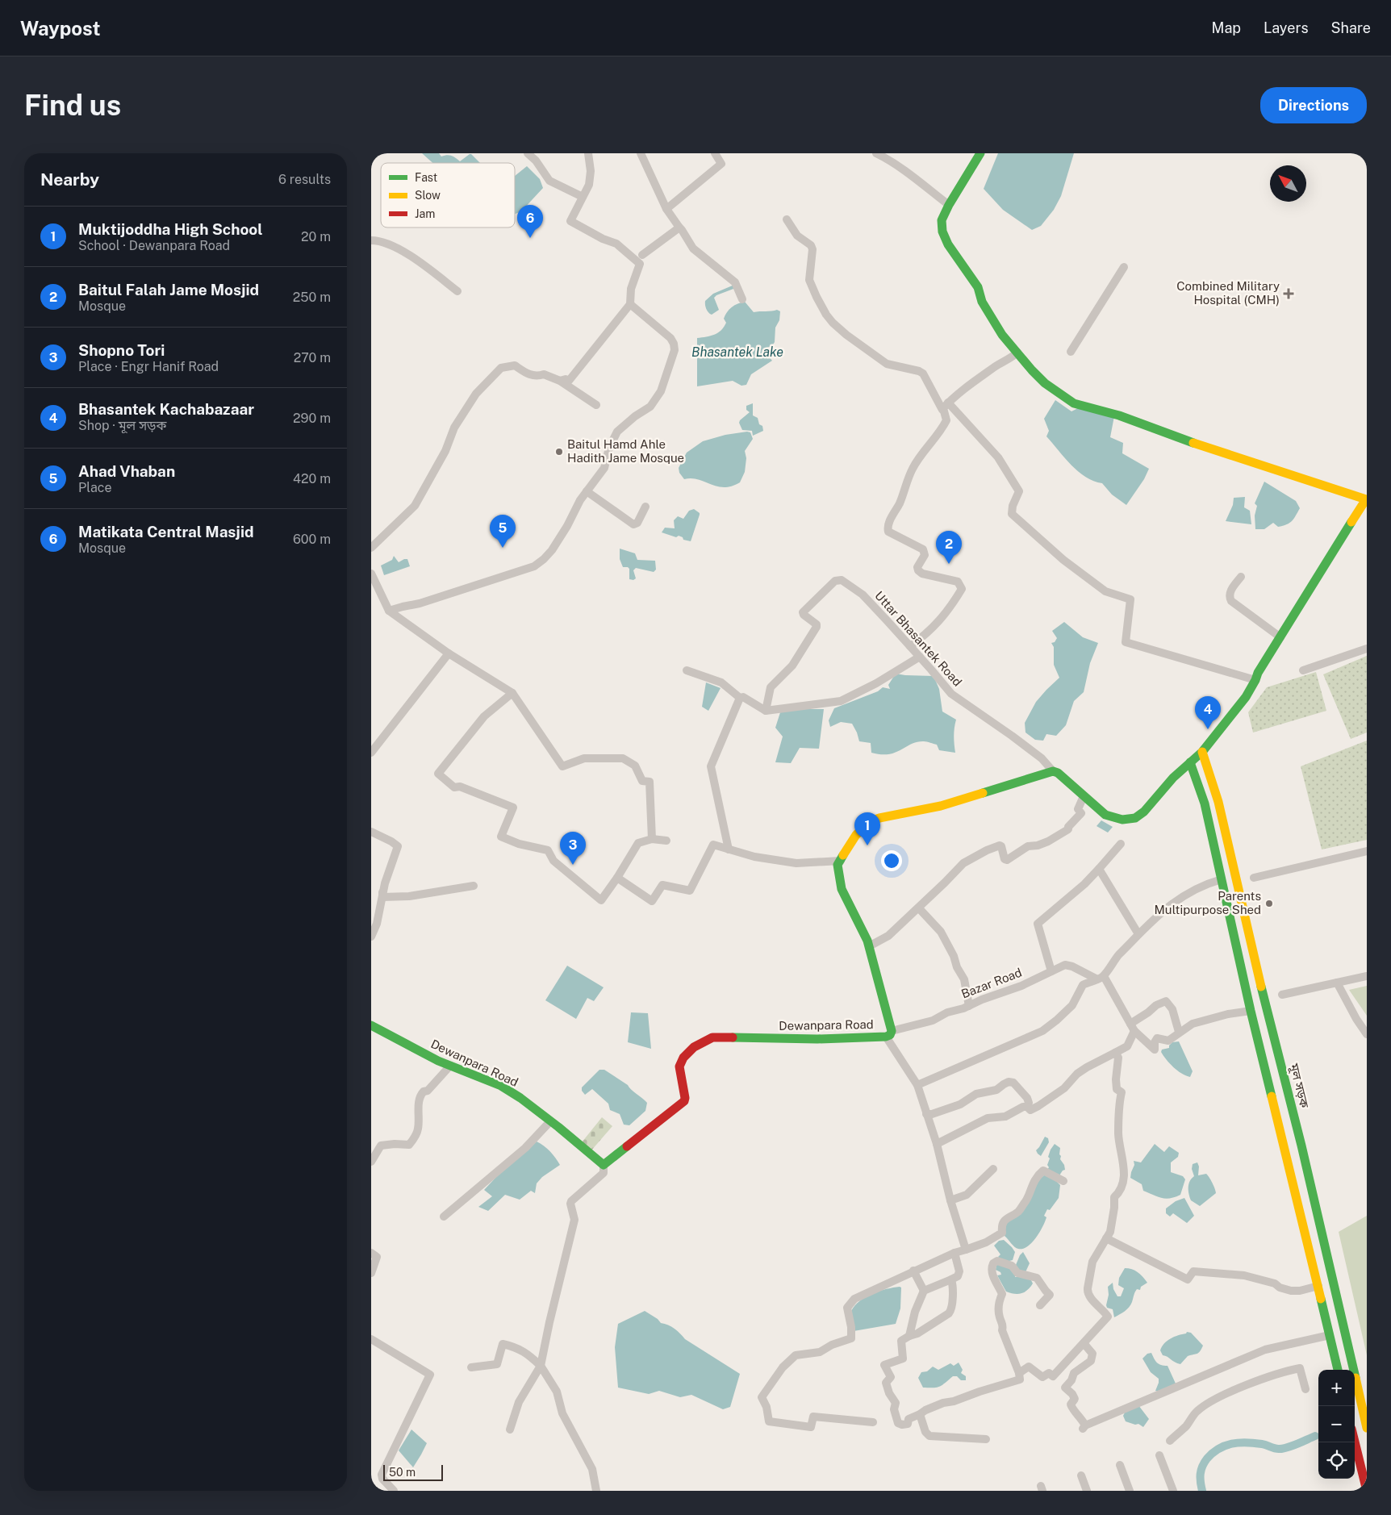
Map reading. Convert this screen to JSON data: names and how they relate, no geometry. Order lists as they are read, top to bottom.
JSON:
{
  "streets": {
    "street": [
      "Uttar Bhasantek Road",
      "Bazar Road",
      "Dewanpara Road",
      "মূল সড়ক"
    ]
  },
  "crossings": [
    ["Uttar Bhasantek Road", "Dewanpara Road"],
    ["Bazar Road", "Dewanpara Road"]
  ],
  "water": ["Bhasantek Lake"],
  "places": {
    "health": ["Combined Military Hospital (CMH)"],
    "other": ["Baitul Hamd Ahle Hadith Jame Mosque", "Parents Multipurpose Shed"]
  },
  "legend": ["Fast", "Slow", "Jam"],
  "scale_bar": "50 m",
  "north": "top left",
  "page": {
    "header": "Waypost",
    "nav": ["Map", "Layers", "Share"],
    "buttons": "Directions",
    "title": "Find us",
    "heading": ["Nearby", "6 results"],
    "pins": [
      "6",
      "5",
      "2",
      "4",
      "1",
      "3"
    ],
    "list": [
      {
        "mark": "1",
        "name": "Muktijoddha High School",
        "note": "School · Dewanpara Road",
        "value": "20 m"
      },
      {
        "mark": "2",
        "name": "Baitul Falah Jame Mosjid",
        "note": "Mosque",
        "value": "250 m"
      },
      {
        "mark": "3",
        "name": "Shopno Tori",
        "note": "Place · Engr Hanif Road",
        "value": "270 m"
      },
      {
        "mark": "4",
        "name": "Bhasantek Kachabazaar",
        "note": "Shop · মূল সড়ক",
        "value": "290 m"
      },
      {
        "mark": "5",
        "name": "Ahad Vhaban",
        "note": "Place",
        "value": "420 m"
      },
      {
        "mark": "6",
        "name": "Matikata Central Masjid",
        "note": "Mosque",
        "value": "600 m"
      }
    ],
    "map_buttons": ["+", "−"],
    "scale": "50 m"
  }
}
